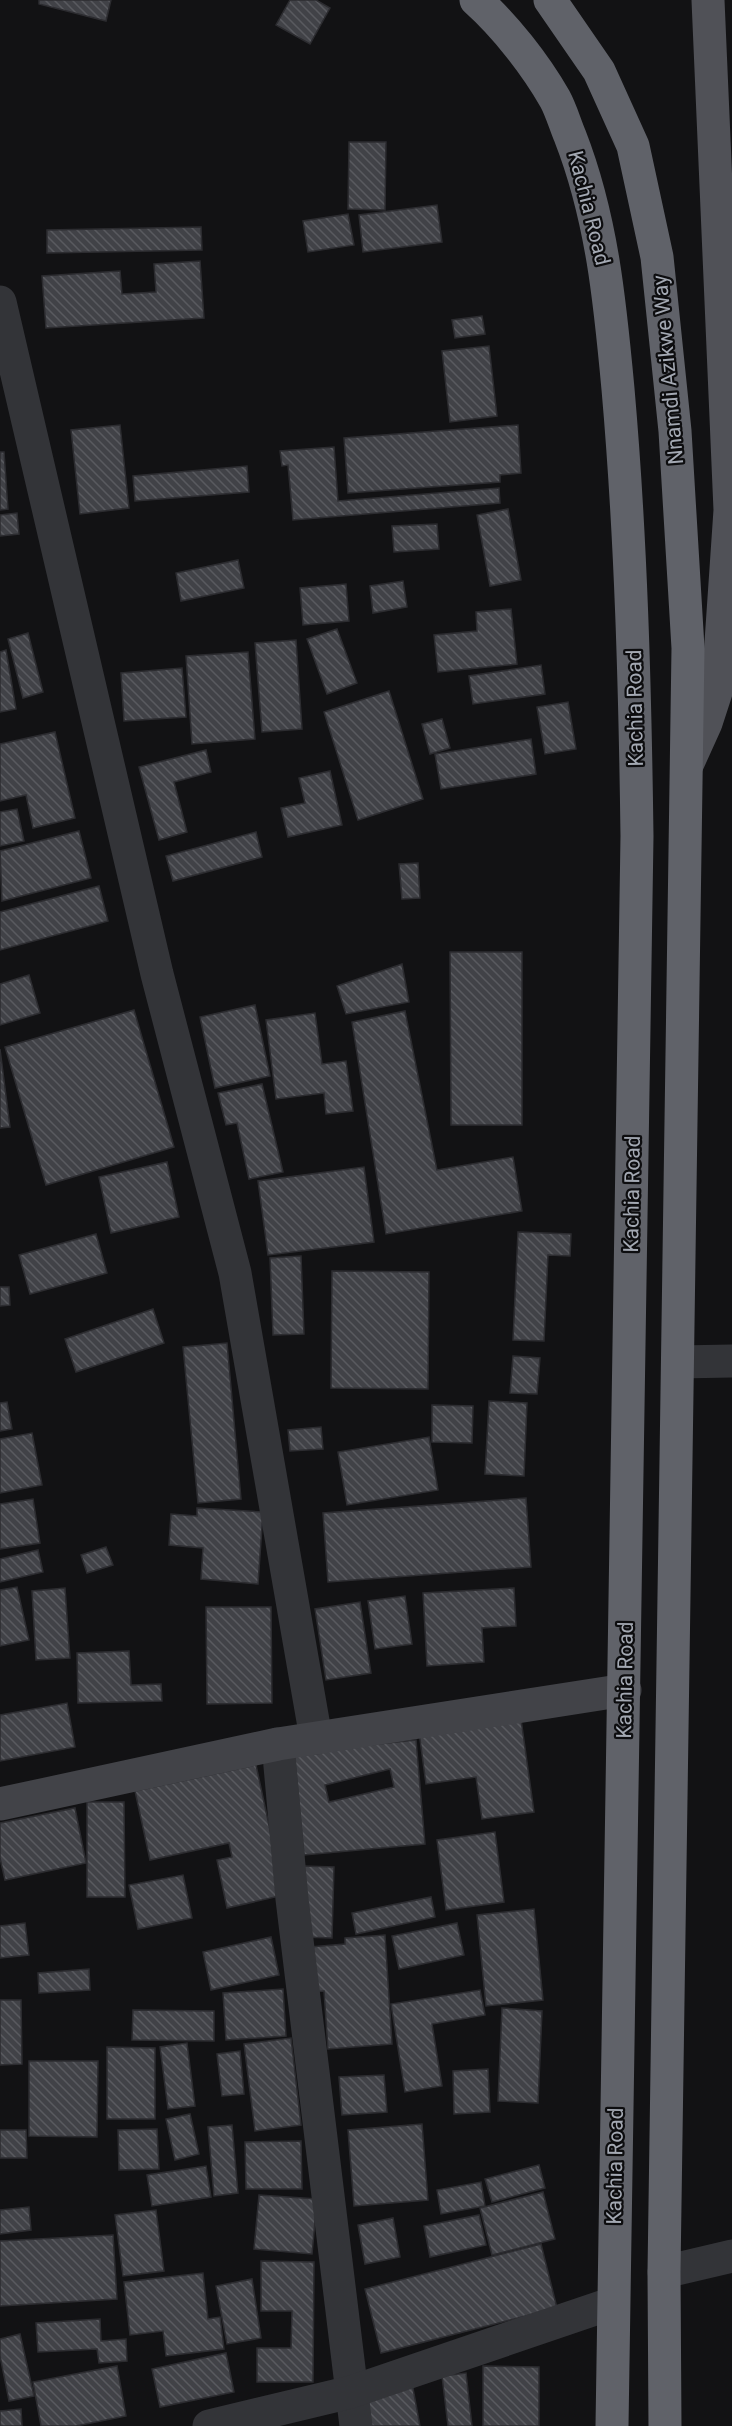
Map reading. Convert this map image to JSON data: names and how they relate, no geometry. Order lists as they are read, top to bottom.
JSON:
{
  "streets": {
    "highway": ["Kachia Road", "Nnamdi Azikwe Way"]
  }
}
